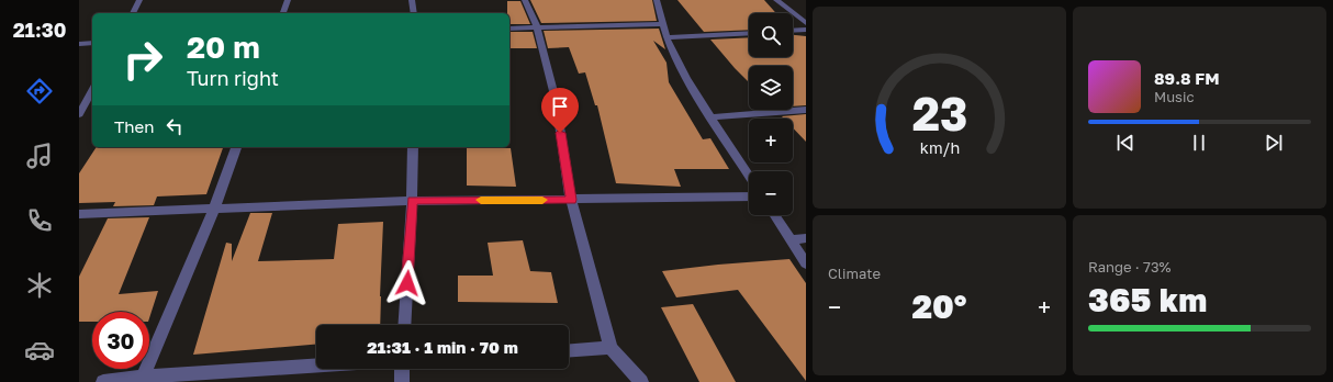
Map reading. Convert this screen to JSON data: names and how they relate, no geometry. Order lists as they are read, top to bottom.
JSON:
{
  "page": {
    "tabs": "21:30",
    "map_buttons": ["+", "−"],
    "turn": ["20 m", "Turn right"],
    "song": ["89.8 FM", "Music"],
    "then": "Then",
    "tile": [
      "Climate",
      ["Range · 73%", "365 km"]
    ],
    "heat": ["−", "20°", "+"],
    "limit": "30",
    "trip": "21:31 · 1 min · 70 m",
    "gauge": ["23", "km/h"]
  }
}
